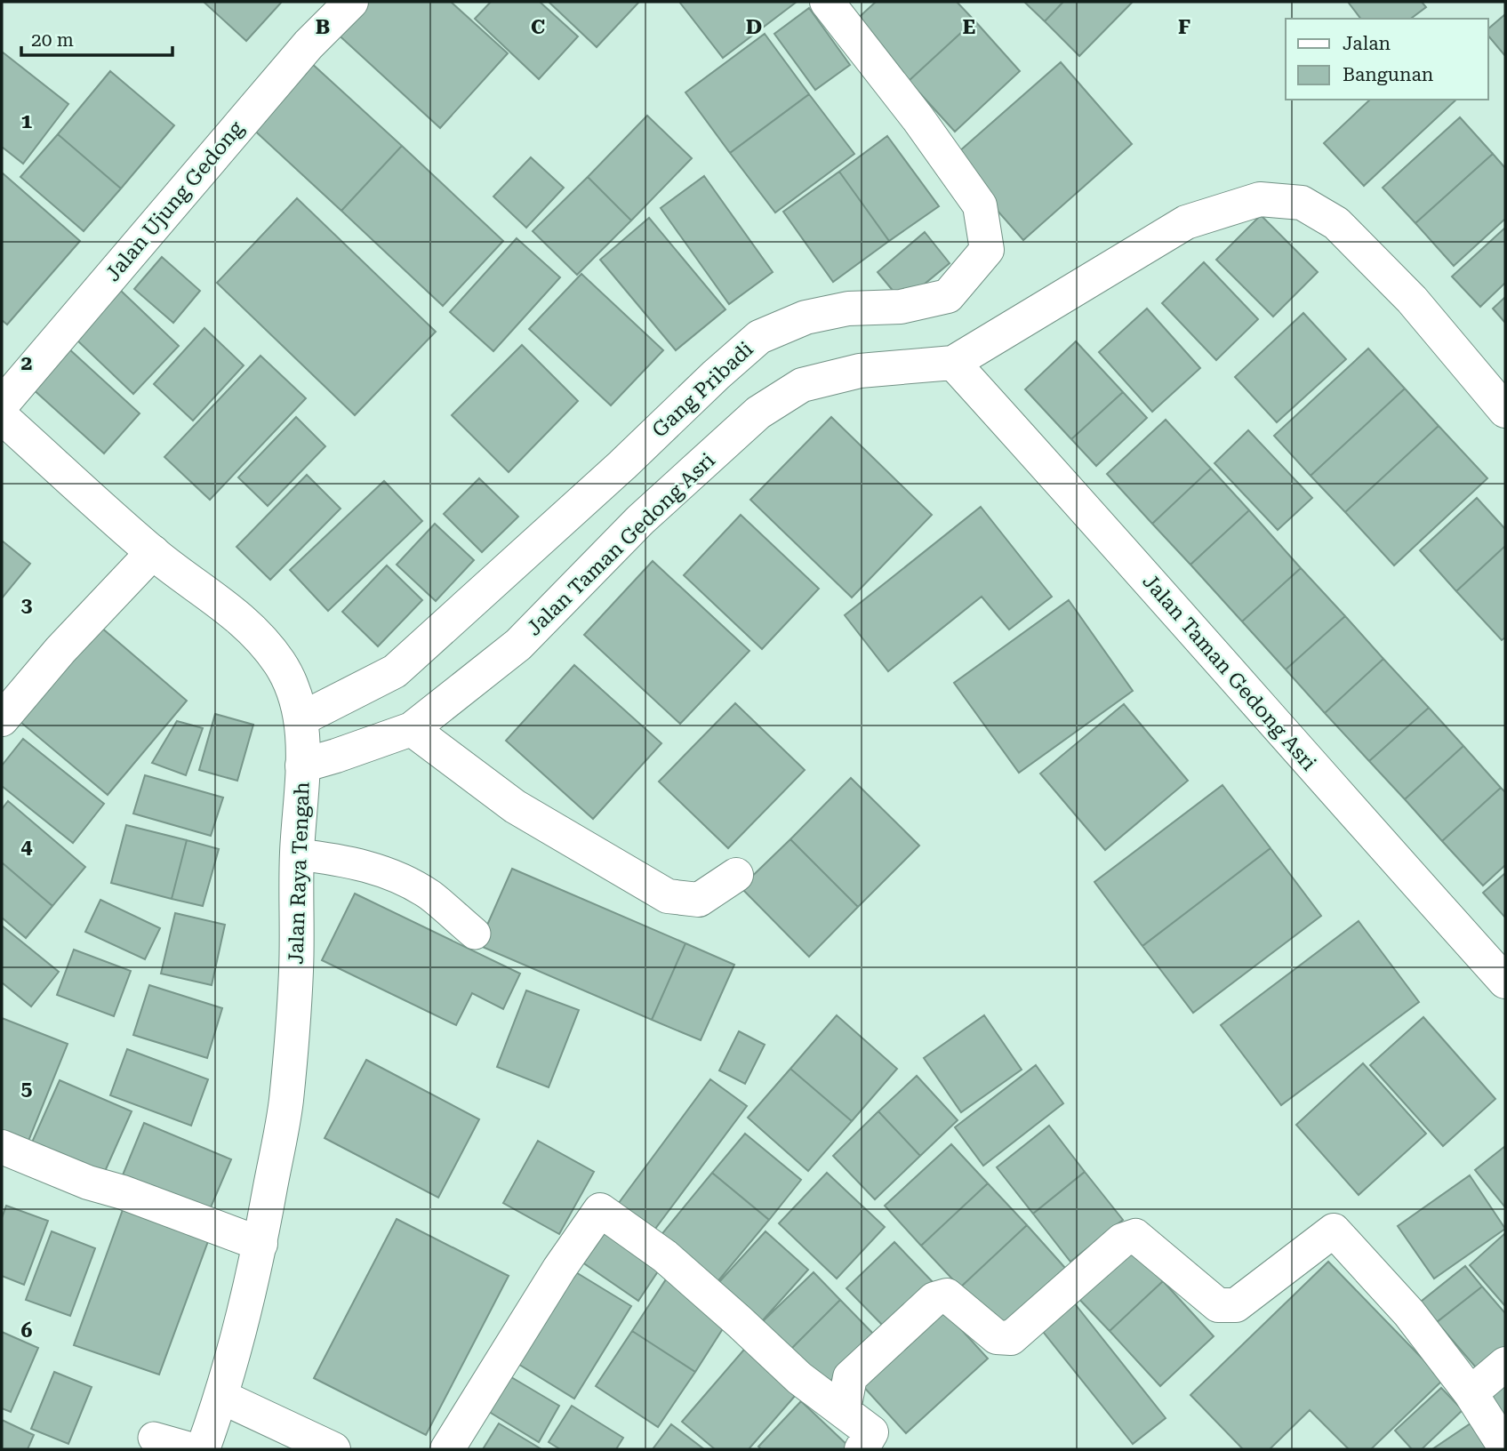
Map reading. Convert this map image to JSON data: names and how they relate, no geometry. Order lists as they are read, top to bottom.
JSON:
{
  "streets": {
    "street": [
      "Jalan Ujung Gedong",
      "Gang Pribadi",
      "Jalan Taman Gedong Asri",
      "Jalan Raya Tengah"
    ]
  },
  "crossings": [
    ["Gang Pribadi", "Jalan Raya Tengah"],
    ["Jalan Taman Gedong Asri", "Jalan Raya Tengah"]
  ],
  "legend": ["Jalan", "Bangunan"],
  "scale_bar": "20 m",
  "grid": {
    "columns": [
      "B",
      "C",
      "D",
      "E",
      "F"
    ],
    "rows": [
      "1",
      "2",
      "3",
      "4",
      "5",
      "6"
    ]
  }
}
